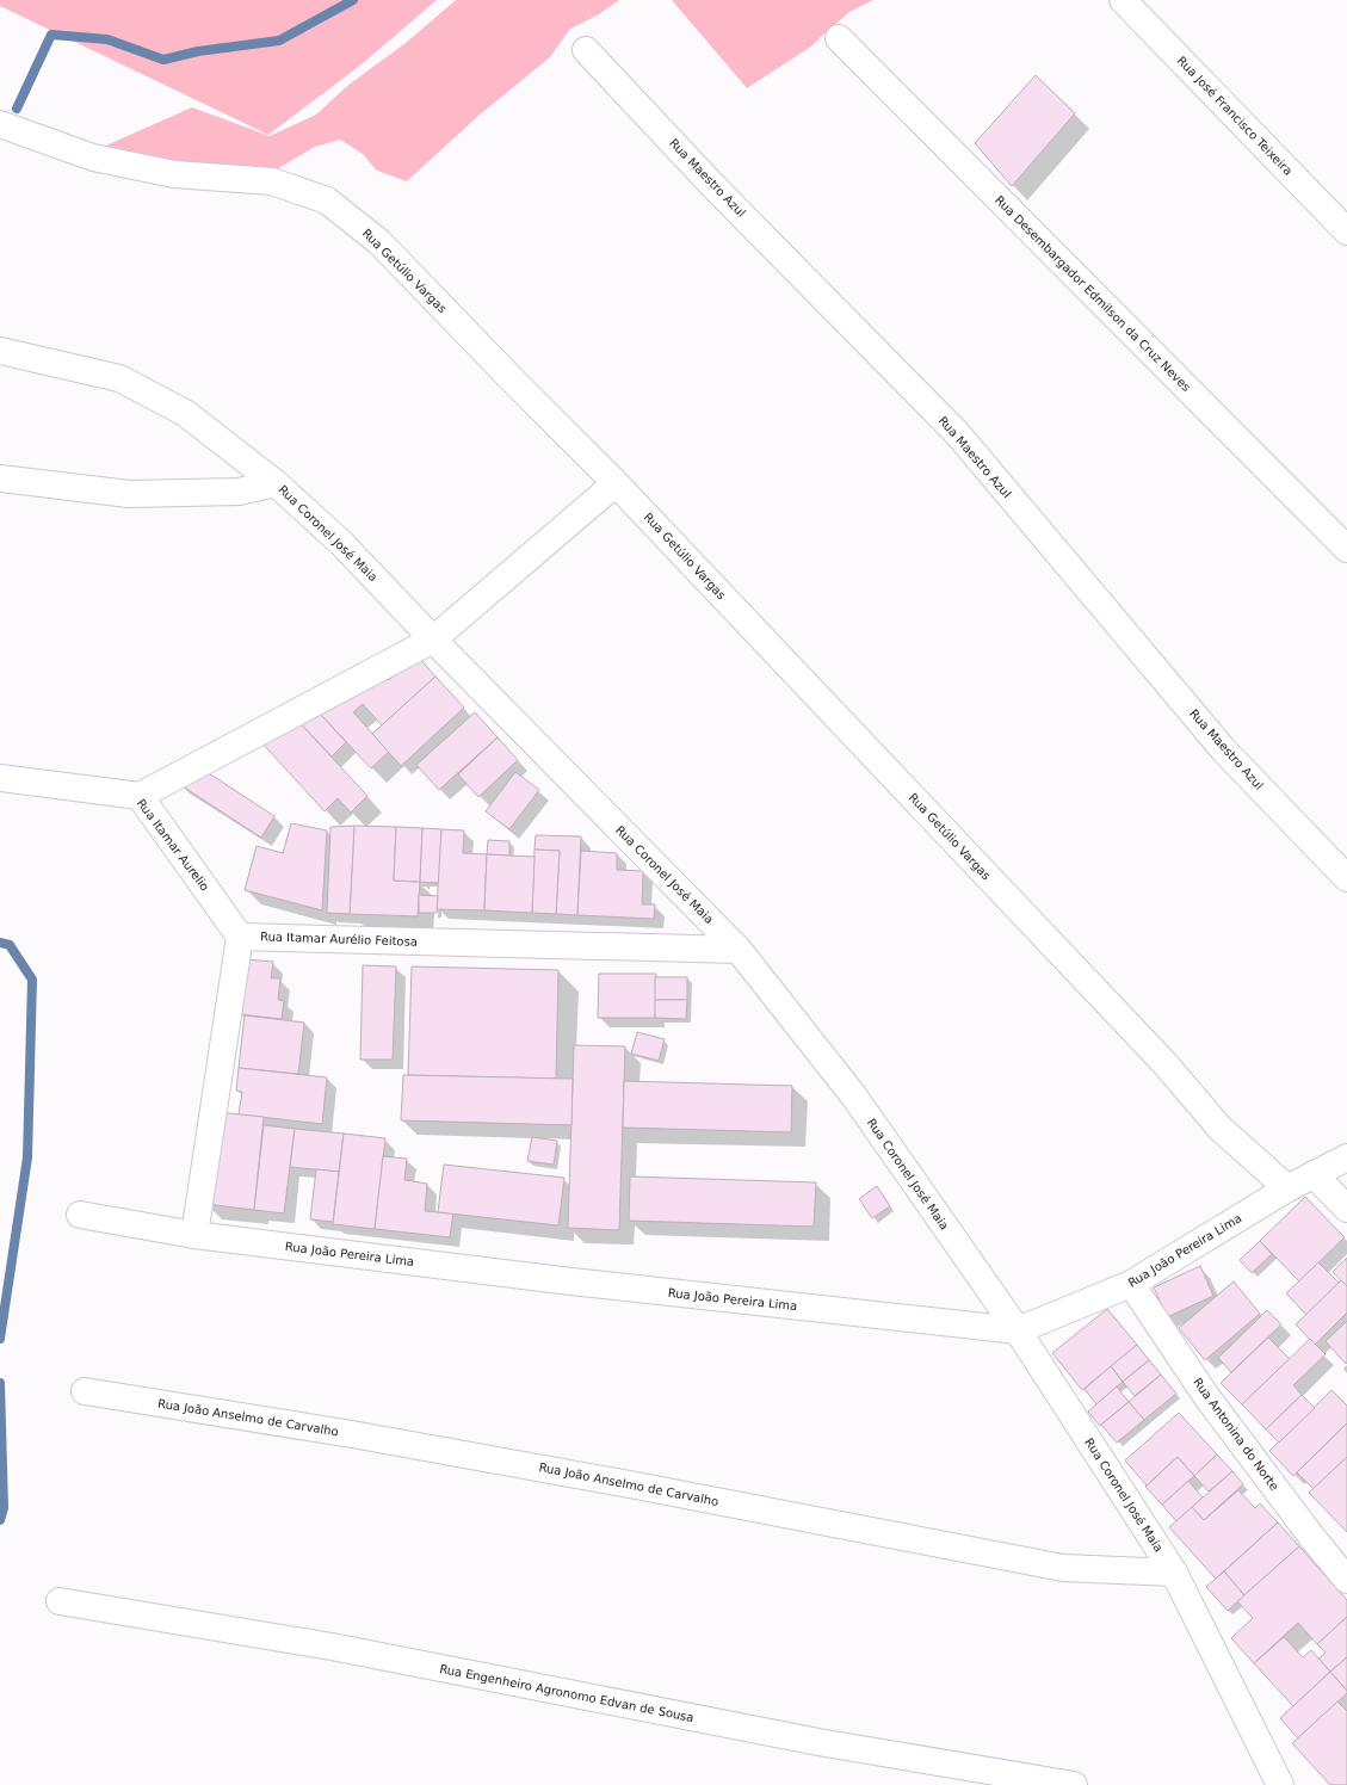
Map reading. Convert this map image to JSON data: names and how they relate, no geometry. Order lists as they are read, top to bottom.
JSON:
{
  "streets": {
    "street": [
      "Rua José Francisco Teixeira",
      "Rua Maestro Azul",
      "Rua Getúlio Vargas",
      "Rua Desembargador Edmilson da Cruz Neves",
      "Rua Coronel José Maia",
      "Rua Itamar Aurelio",
      "Rua Itamar Aurélio Feitosa",
      "Rua João Pereira Lima",
      "Rua João Anselmo de Carvalho",
      "Rua Antonina do Norte",
      "Rua Engenheiro Agronomo Edvan de Sousa"
    ]
  },
  "crossings": [
    ["Rua Getúlio Vargas", "Rua João Pereira Lima"],
    ["Rua Coronel José Maia", "Rua Itamar Aurélio Feitosa"],
    ["Rua Coronel José Maia", "Rua João Pereira Lima"],
    ["Rua Coronel José Maia", "Rua João Anselmo de Carvalho"],
    ["Rua Itamar Aurelio", "Rua Itamar Aurélio Feitosa"],
    ["Rua João Pereira Lima", "Rua Antonina do Norte"]
  ]
}
